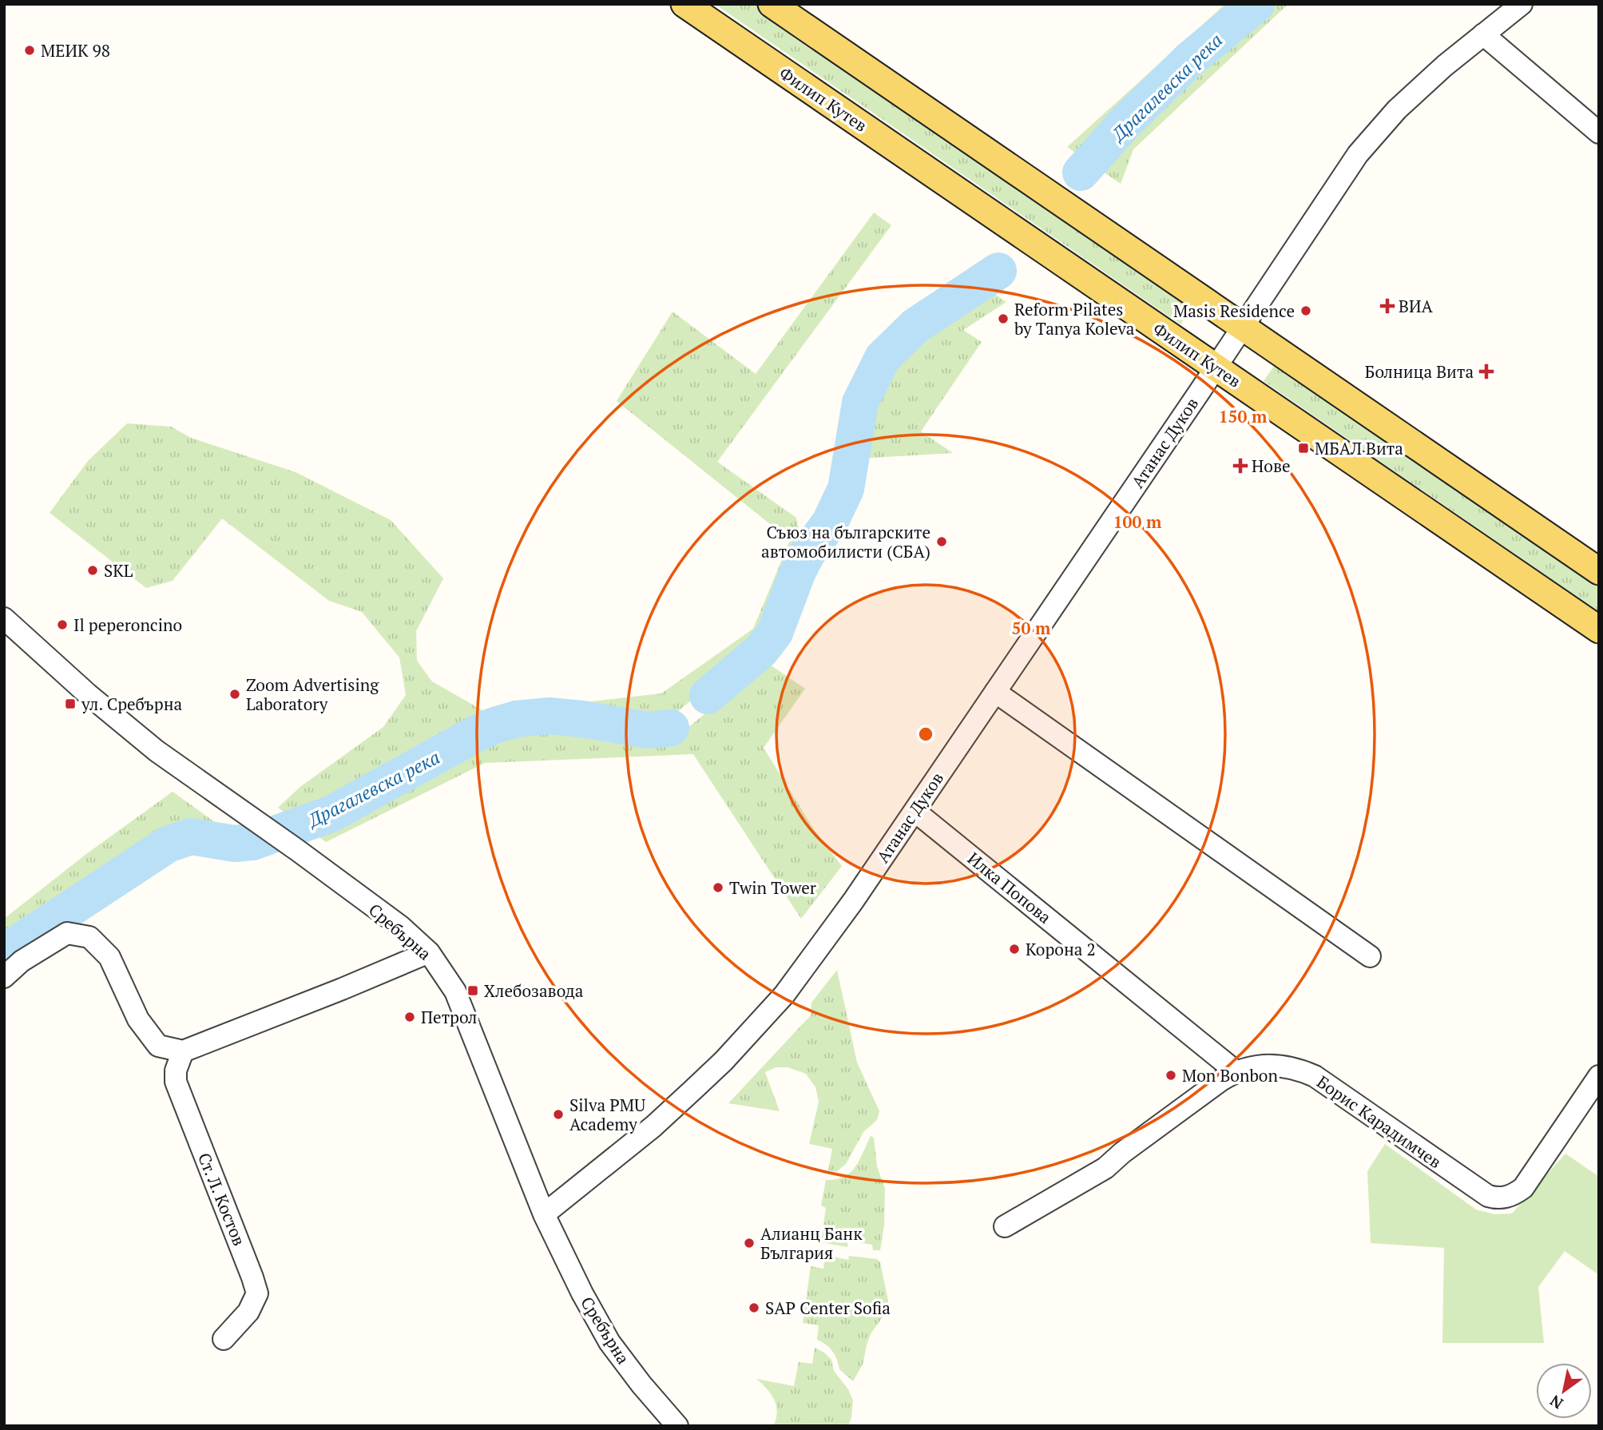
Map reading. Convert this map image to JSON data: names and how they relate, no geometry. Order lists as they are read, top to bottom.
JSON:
{
  "streets": {
    "main road": ["Филип Кутев"],
    "street": [
      "Атанас Дуков",
      "Илка Попова",
      "Сребърна",
      "Борис Карадимчев",
      "Ст. Л. Костов"
    ]
  },
  "crossings": [
    ["Филип Кутев", "Атанас Дуков"],
    ["Атанас Дуков", "Илка Попова"],
    ["Атанас Дуков", "Сребърна"],
    ["Илка Попова", "Борис Карадимчев"]
  ],
  "water": ["Драгалевска река"],
  "places": {
    "other": [
      "МЕИК 98",
      "Masis Residence",
      "Reform Pilates by Tanya Koleva",
      "Съюз на българските автомобилисти (СБА)",
      "SKL",
      "Il peperoncino",
      "Zoom Advertising Laboratory",
      "Twin Tower",
      "Корона 2",
      "Петрол",
      "Mon Bonbon",
      "Silva PMU Academy",
      "Алианц Банк България",
      "SAP Center Sofia"
    ],
    "health": ["ВИА", "Болница Вита", "Нове"],
    "transit": ["МБАЛ Вита", "ул. Сребърна", "Хлебозавода"]
  },
  "north": "bottom left",
  "rings": ["150 m", "100 m", "50 m"]
}
